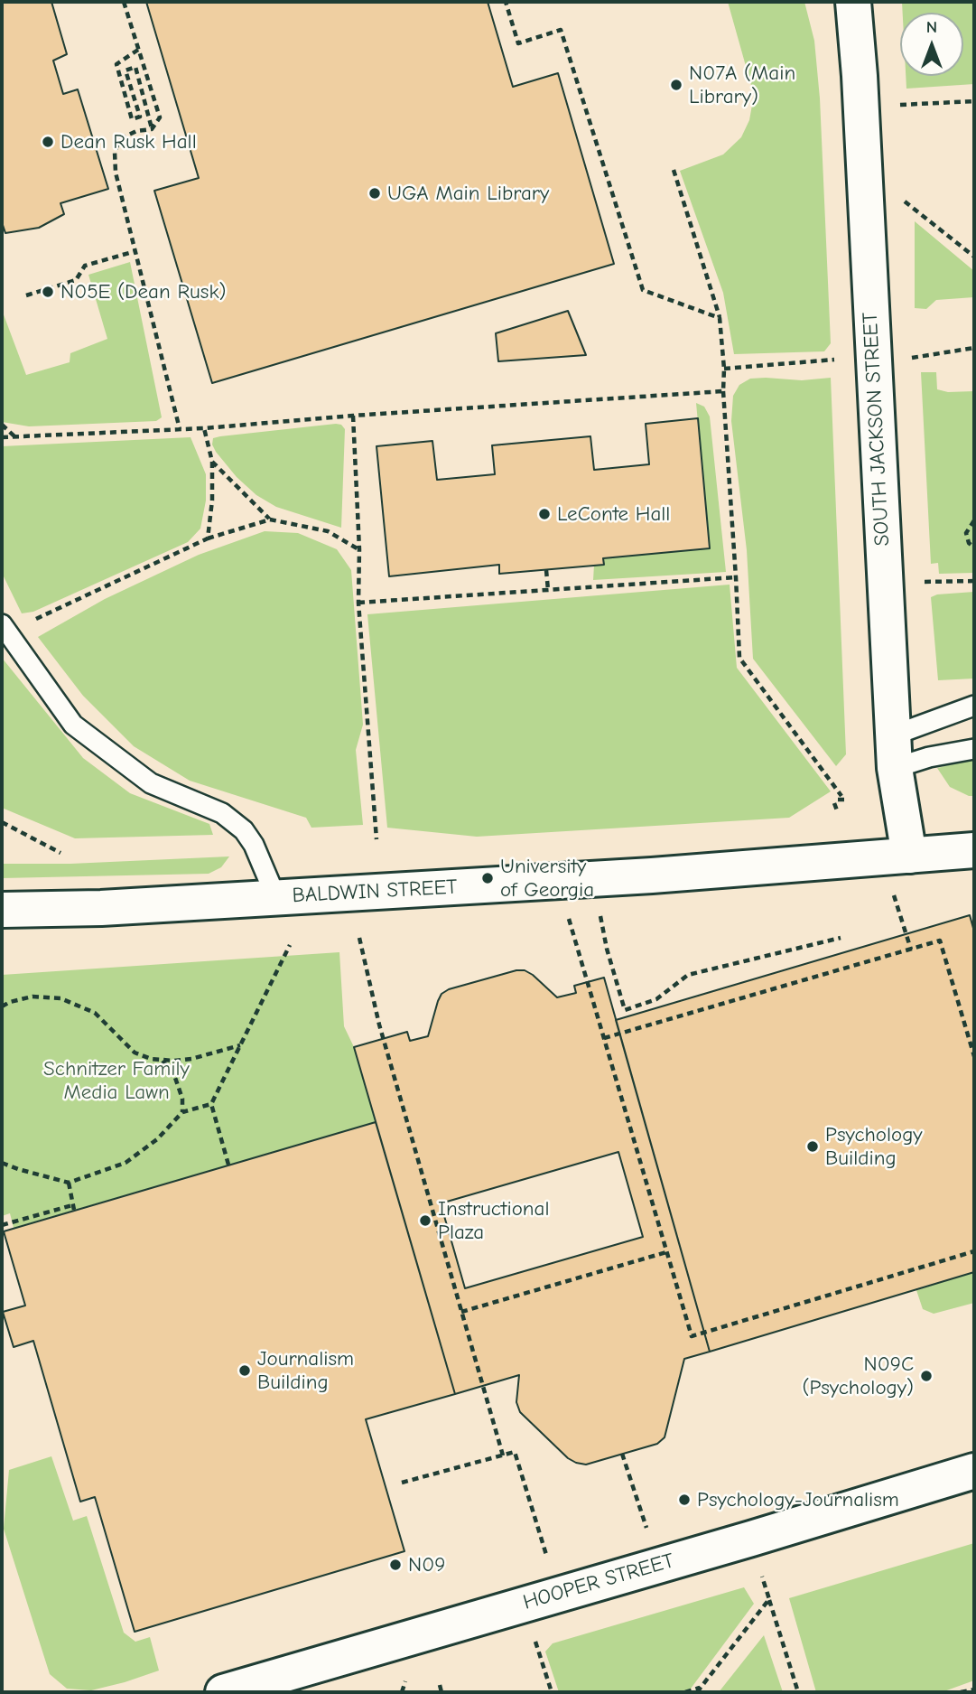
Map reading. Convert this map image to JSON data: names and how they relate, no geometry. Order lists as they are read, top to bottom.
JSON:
{
  "streets": {
    "street": ["SOUTH JACKSON STREET", "BALDWIN STREET", "HOOPER STREET"]
  },
  "crossings": [
    ["SOUTH JACKSON STREET", "BALDWIN STREET"]
  ],
  "parks": ["Schnitzer Family Media Lawn"],
  "places": [
    "N07A (Main Library)",
    "Dean Rusk Hall",
    "UGA Main Library",
    "N05E (Dean Rusk)",
    "LeConte Hall",
    "University of Georgia",
    "Psychology Building",
    "Instructional Plaza",
    "Journalism Building",
    "N09C (Psychology)",
    "Psychology-Journalism",
    "N09"
  ],
  "north": "top"
}
